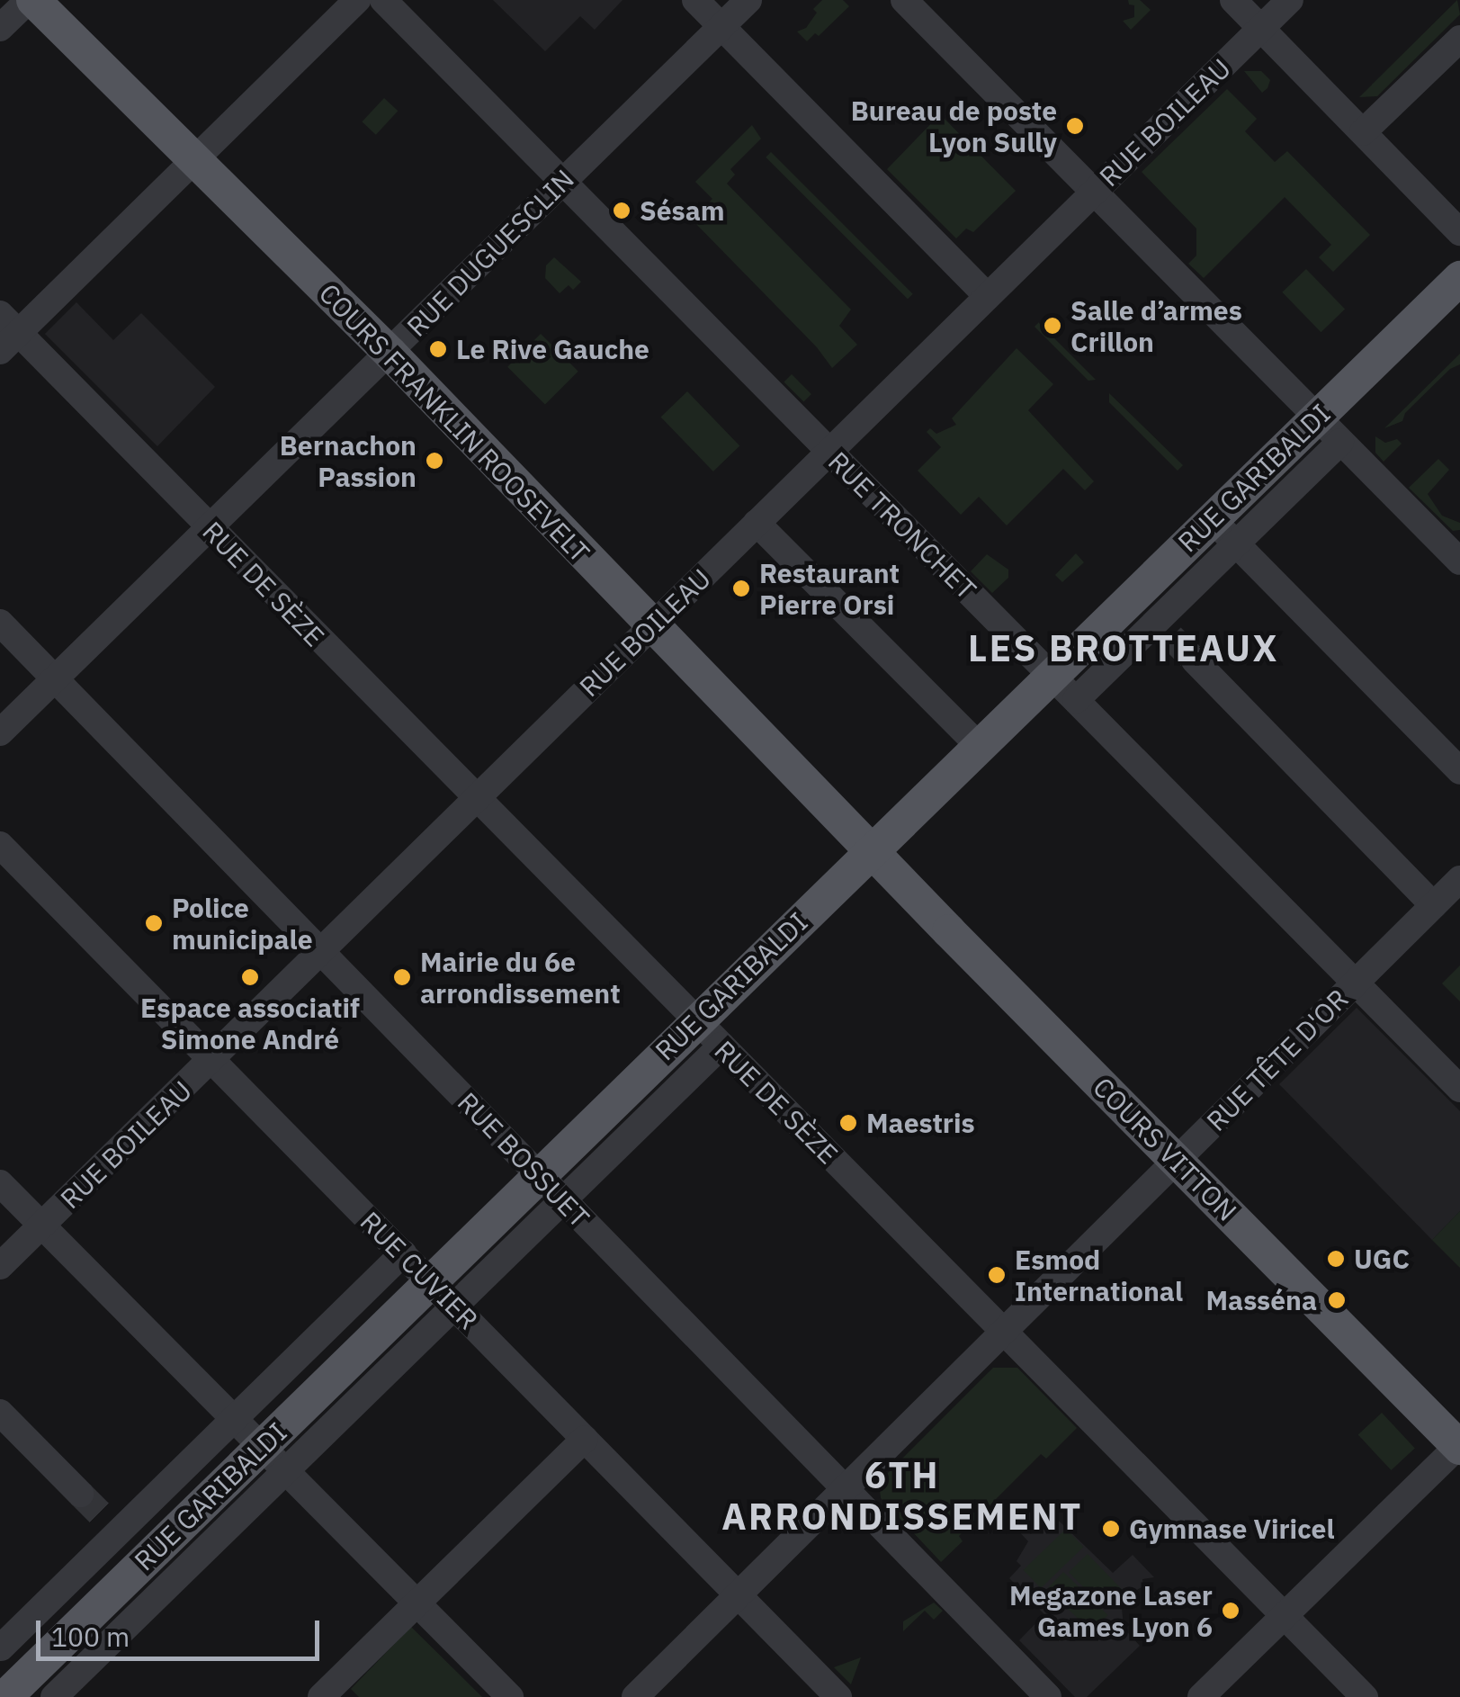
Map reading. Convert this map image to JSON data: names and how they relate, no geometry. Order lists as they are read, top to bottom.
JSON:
{
  "streets": {
    "main road": ["COURS FRANKLIN ROOSEVELT", "RUE GARIBALDI", "COURS VITTON"],
    "street": [
      "RUE BOILEAU",
      "RUE DUGUESCLIN",
      "RUE TRONCHET",
      "RUE DE SÈZE",
      "RUE TÊTE D'OR",
      "RUE BOSSUET",
      "RUE CUVIER"
    ]
  },
  "crossings": [
    ["RUE BOILEAU", "COURS FRANKLIN ROOSEVELT"],
    ["RUE BOILEAU", "RUE TRONCHET"],
    ["RUE BOILEAU", "RUE DE SÈZE"],
    ["RUE BOILEAU", "RUE BOSSUET"],
    ["RUE BOILEAU", "RUE CUVIER"],
    ["RUE DUGUESCLIN", "COURS FRANKLIN ROOSEVELT"],
    ["RUE DUGUESCLIN", "RUE TRONCHET"],
    ["RUE DUGUESCLIN", "RUE DE SÈZE"],
    ["RUE DUGUESCLIN", "RUE BOSSUET"],
    ["COURS FRANKLIN ROOSEVELT", "RUE GARIBALDI"],
    ["COURS FRANKLIN ROOSEVELT", "COURS VITTON"],
    ["RUE GARIBALDI", "RUE TRONCHET"],
    ["RUE GARIBALDI", "RUE DE SÈZE"],
    ["RUE GARIBALDI", "COURS VITTON"],
    ["RUE GARIBALDI", "RUE BOSSUET"],
    ["RUE GARIBALDI", "RUE CUVIER"],
    ["RUE TRONCHET", "RUE TÊTE D'OR"],
    ["RUE DE SÈZE", "RUE TÊTE D'OR"],
    ["RUE TÊTE D'OR", "COURS VITTON"],
    ["RUE TÊTE D'OR", "RUE BOSSUET"],
    ["RUE TÊTE D'OR", "RUE CUVIER"]
  ],
  "districts": ["LES BROTTEAUX", "6TH ARRONDISSEMENT"],
  "places": [
    "Bureau de poste Lyon Sully",
    "Sésam",
    "Salle d’armes Crillon",
    "Le Rive Gauche",
    "Bernachon Passion",
    "Restaurant Pierre Orsi",
    "Police municipale",
    "Espace associatif Simone André",
    "Mairie du 6e arrondissement",
    "Maestris",
    "UGC",
    "Esmod International",
    "Masséna",
    "Gymnase Viricel",
    "Megazone Laser Games Lyon 6"
  ],
  "scale_bar": "100 m"
}
